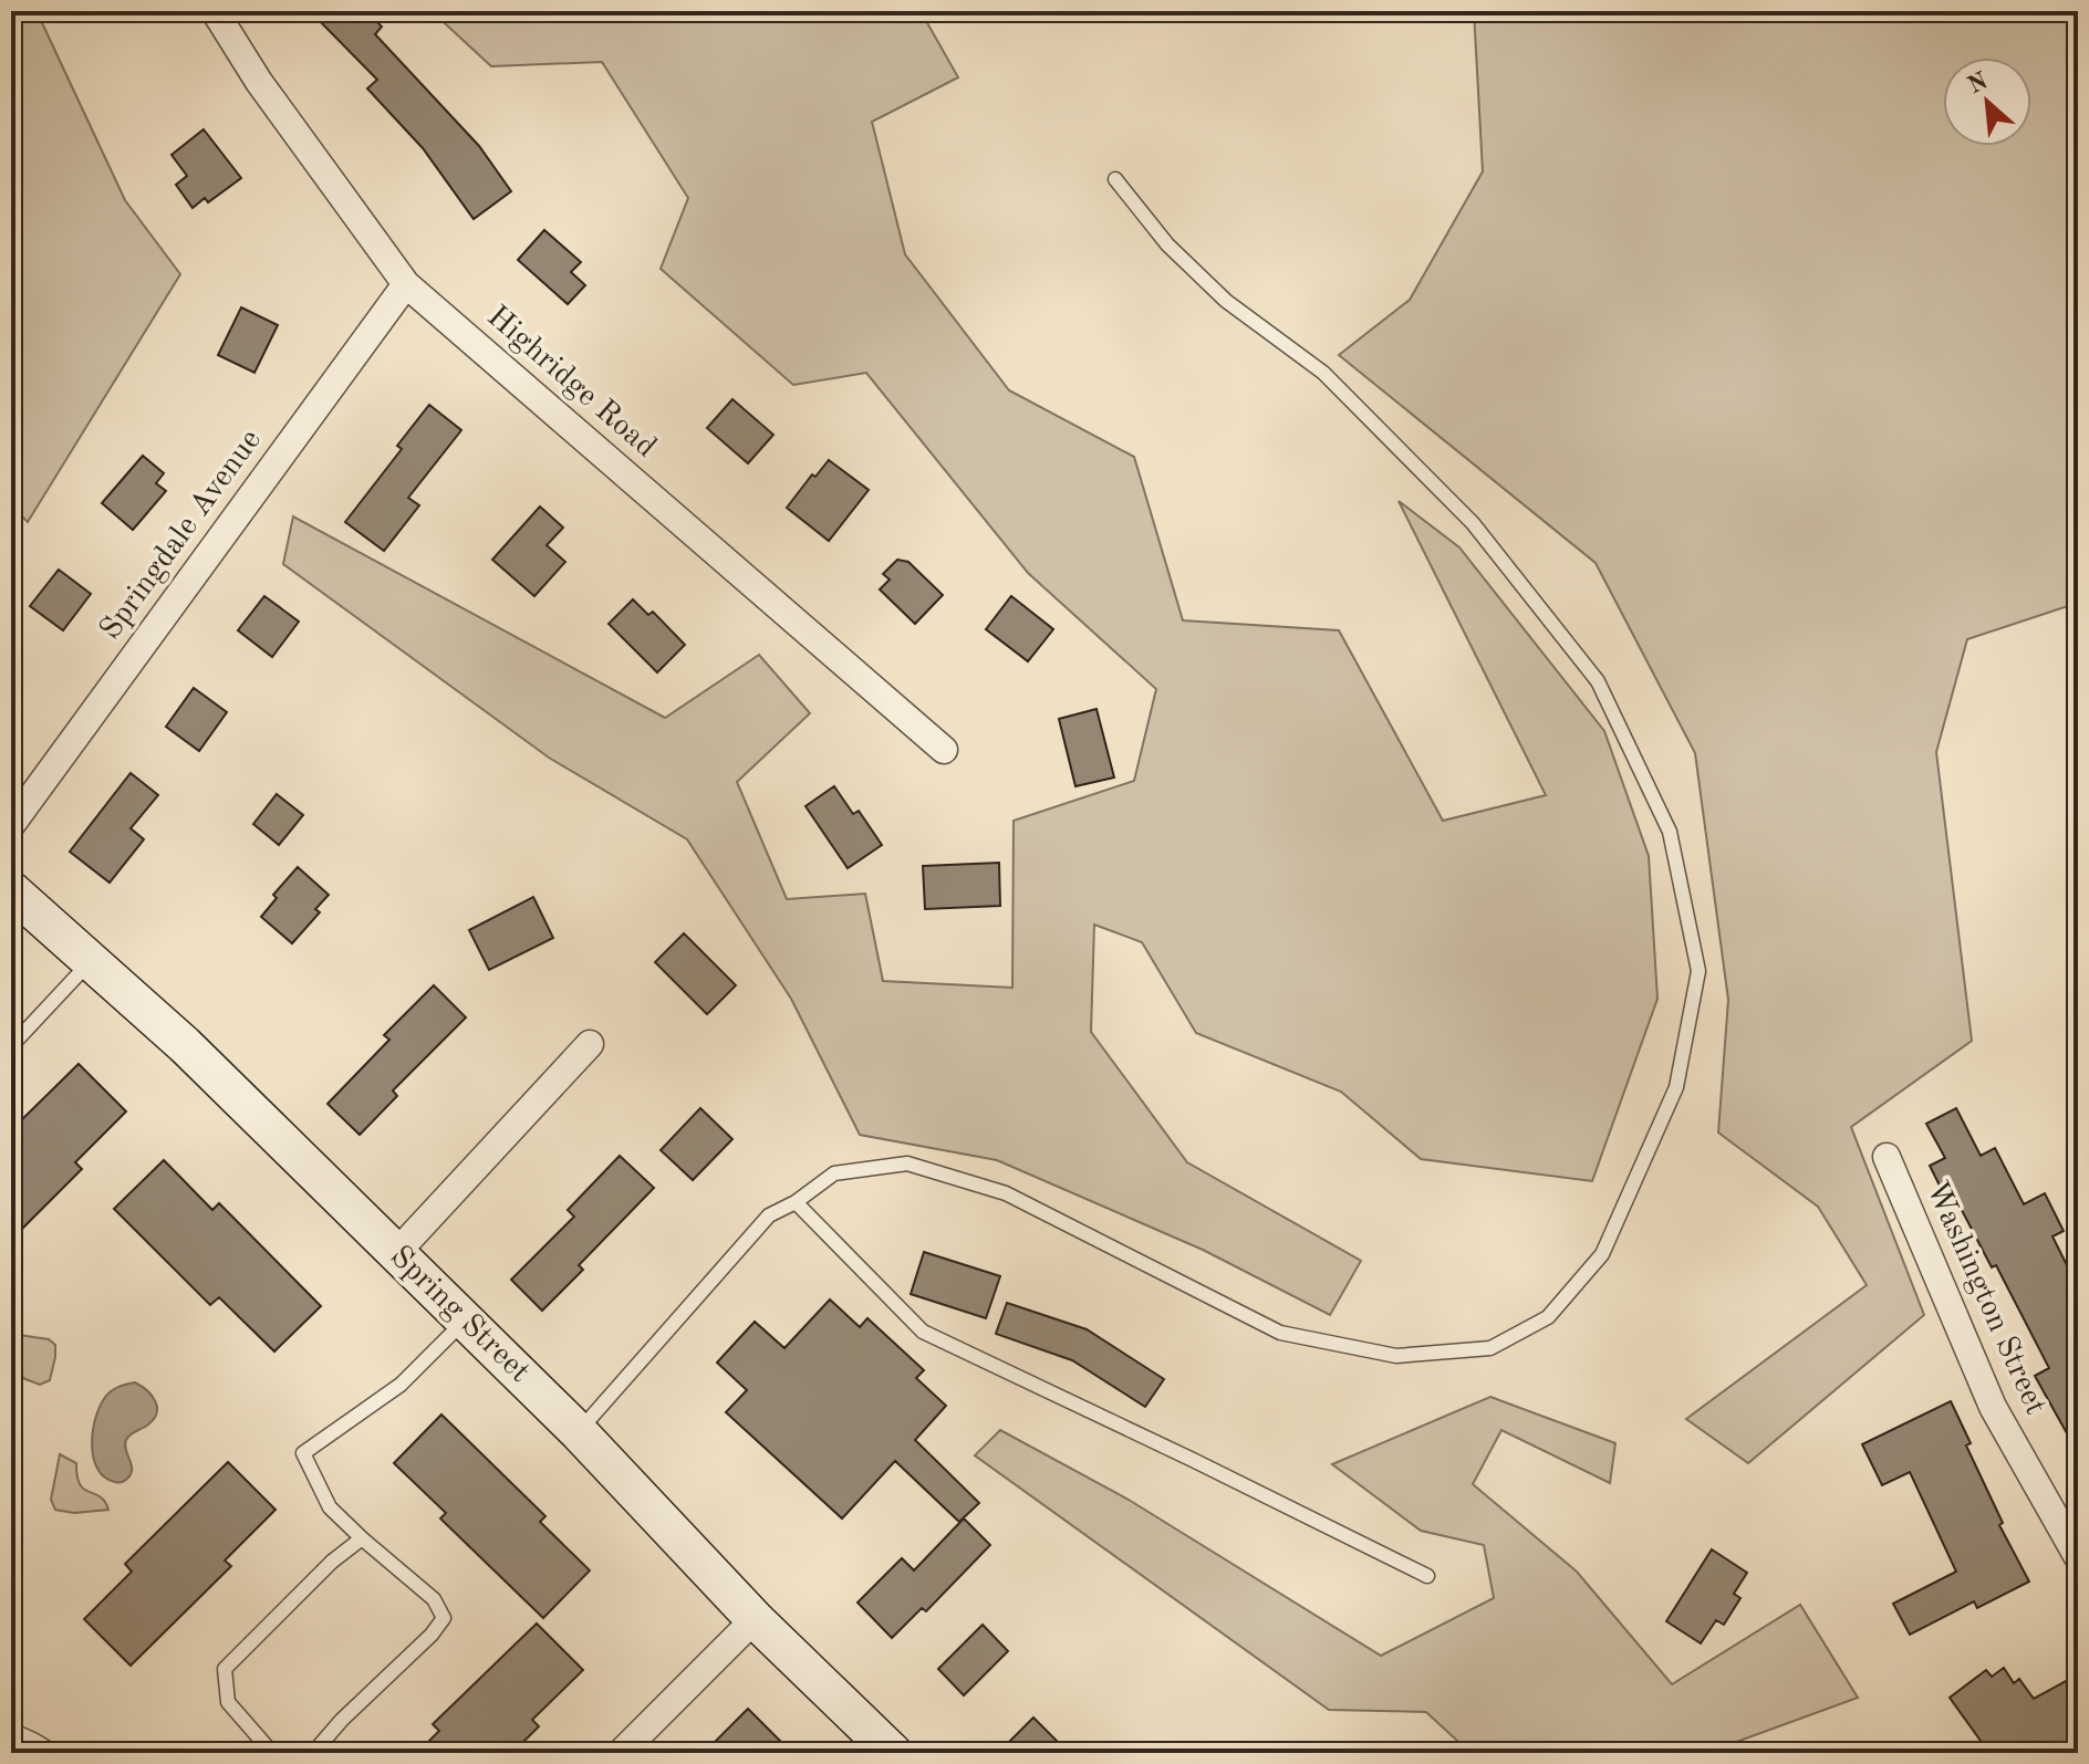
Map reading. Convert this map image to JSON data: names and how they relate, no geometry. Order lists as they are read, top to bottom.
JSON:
{
  "streets": {
    "main road": ["Spring Street"],
    "street": ["Highridge Road", "Springdale Avenue", "Washington Street"]
  },
  "crossings": [
    ["Highridge Road", "Springdale Avenue"]
  ],
  "north": "top left"
}
